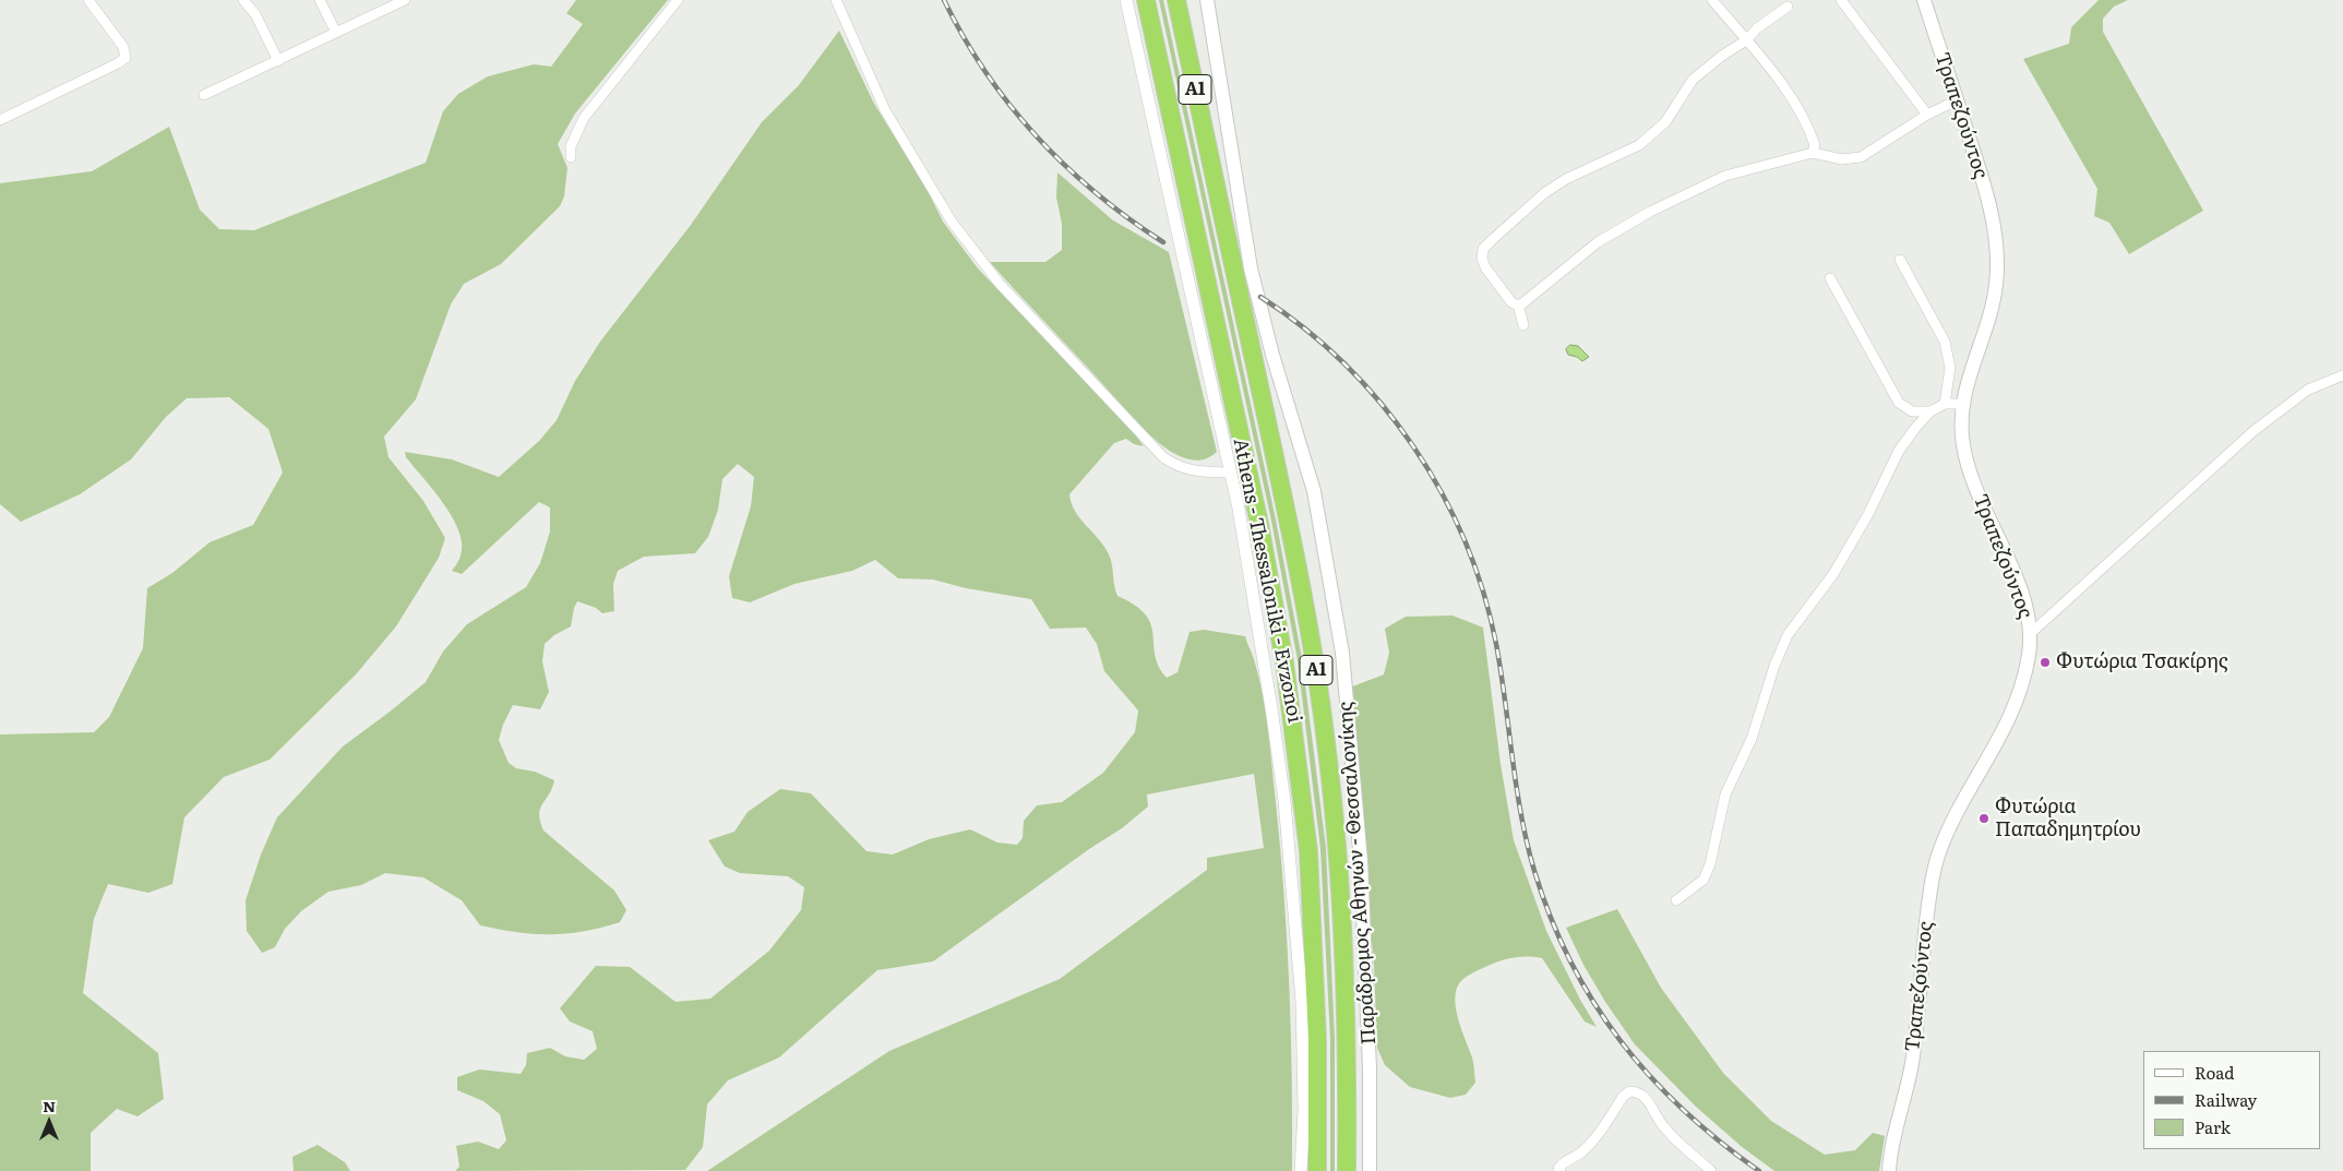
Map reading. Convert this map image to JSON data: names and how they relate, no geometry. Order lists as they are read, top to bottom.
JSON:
{
  "streets": {
    "highway": ["Α1", "Athens - Thessaloniki - Evzonoi"],
    "main road": ["Τραπεζούντος", "Παράδρομος Αθηνών - Θεσσαλονίκης"]
  },
  "places": ["Φυτώρια Τσακίρης", "Φυτώρια Παπαδημητρίου"],
  "legend": ["Road", "Railway", "Park"],
  "north": "top"
}
